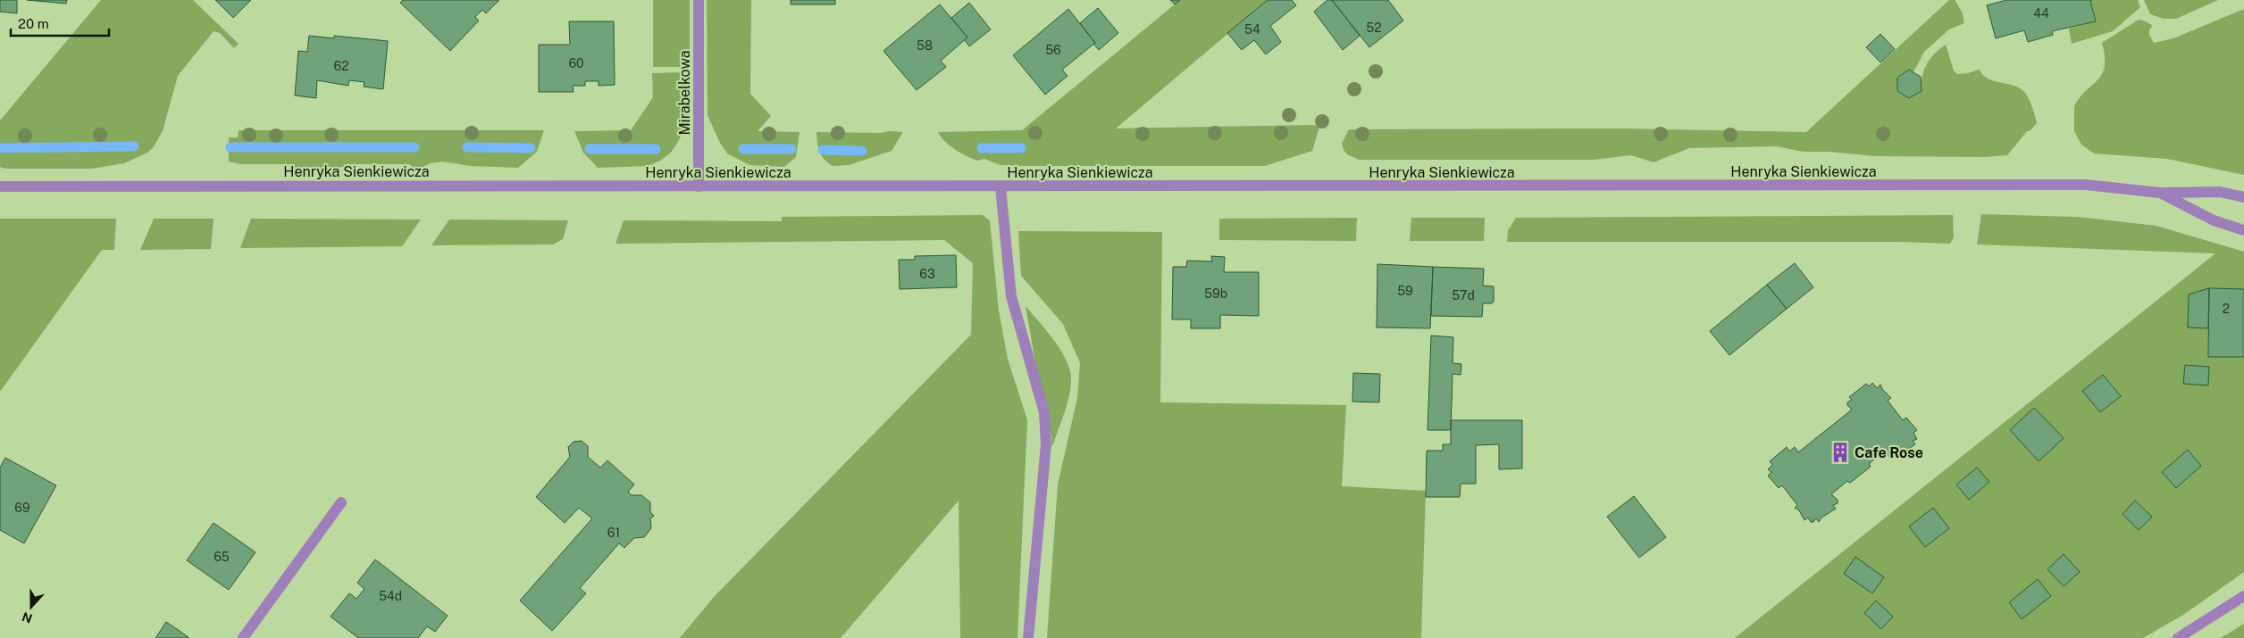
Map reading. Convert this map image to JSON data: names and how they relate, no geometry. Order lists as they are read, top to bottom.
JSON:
{
  "streets": {
    "street": ["Mirabelkowa", "Henryka Sienkiewicza"]
  },
  "crossings": [
    ["Mirabelkowa", "Henryka Sienkiewicza"]
  ],
  "places": {
    "building": ["Cafe Rose"]
  },
  "house_numbers": [
    "44",
    "52",
    "54",
    "58",
    "56",
    "60",
    "62",
    "63",
    "59",
    "59b",
    "57d",
    "2",
    "69",
    "61",
    "65",
    "54d"
  ],
  "scale_bar": "20 m",
  "north": "bottom"
}
